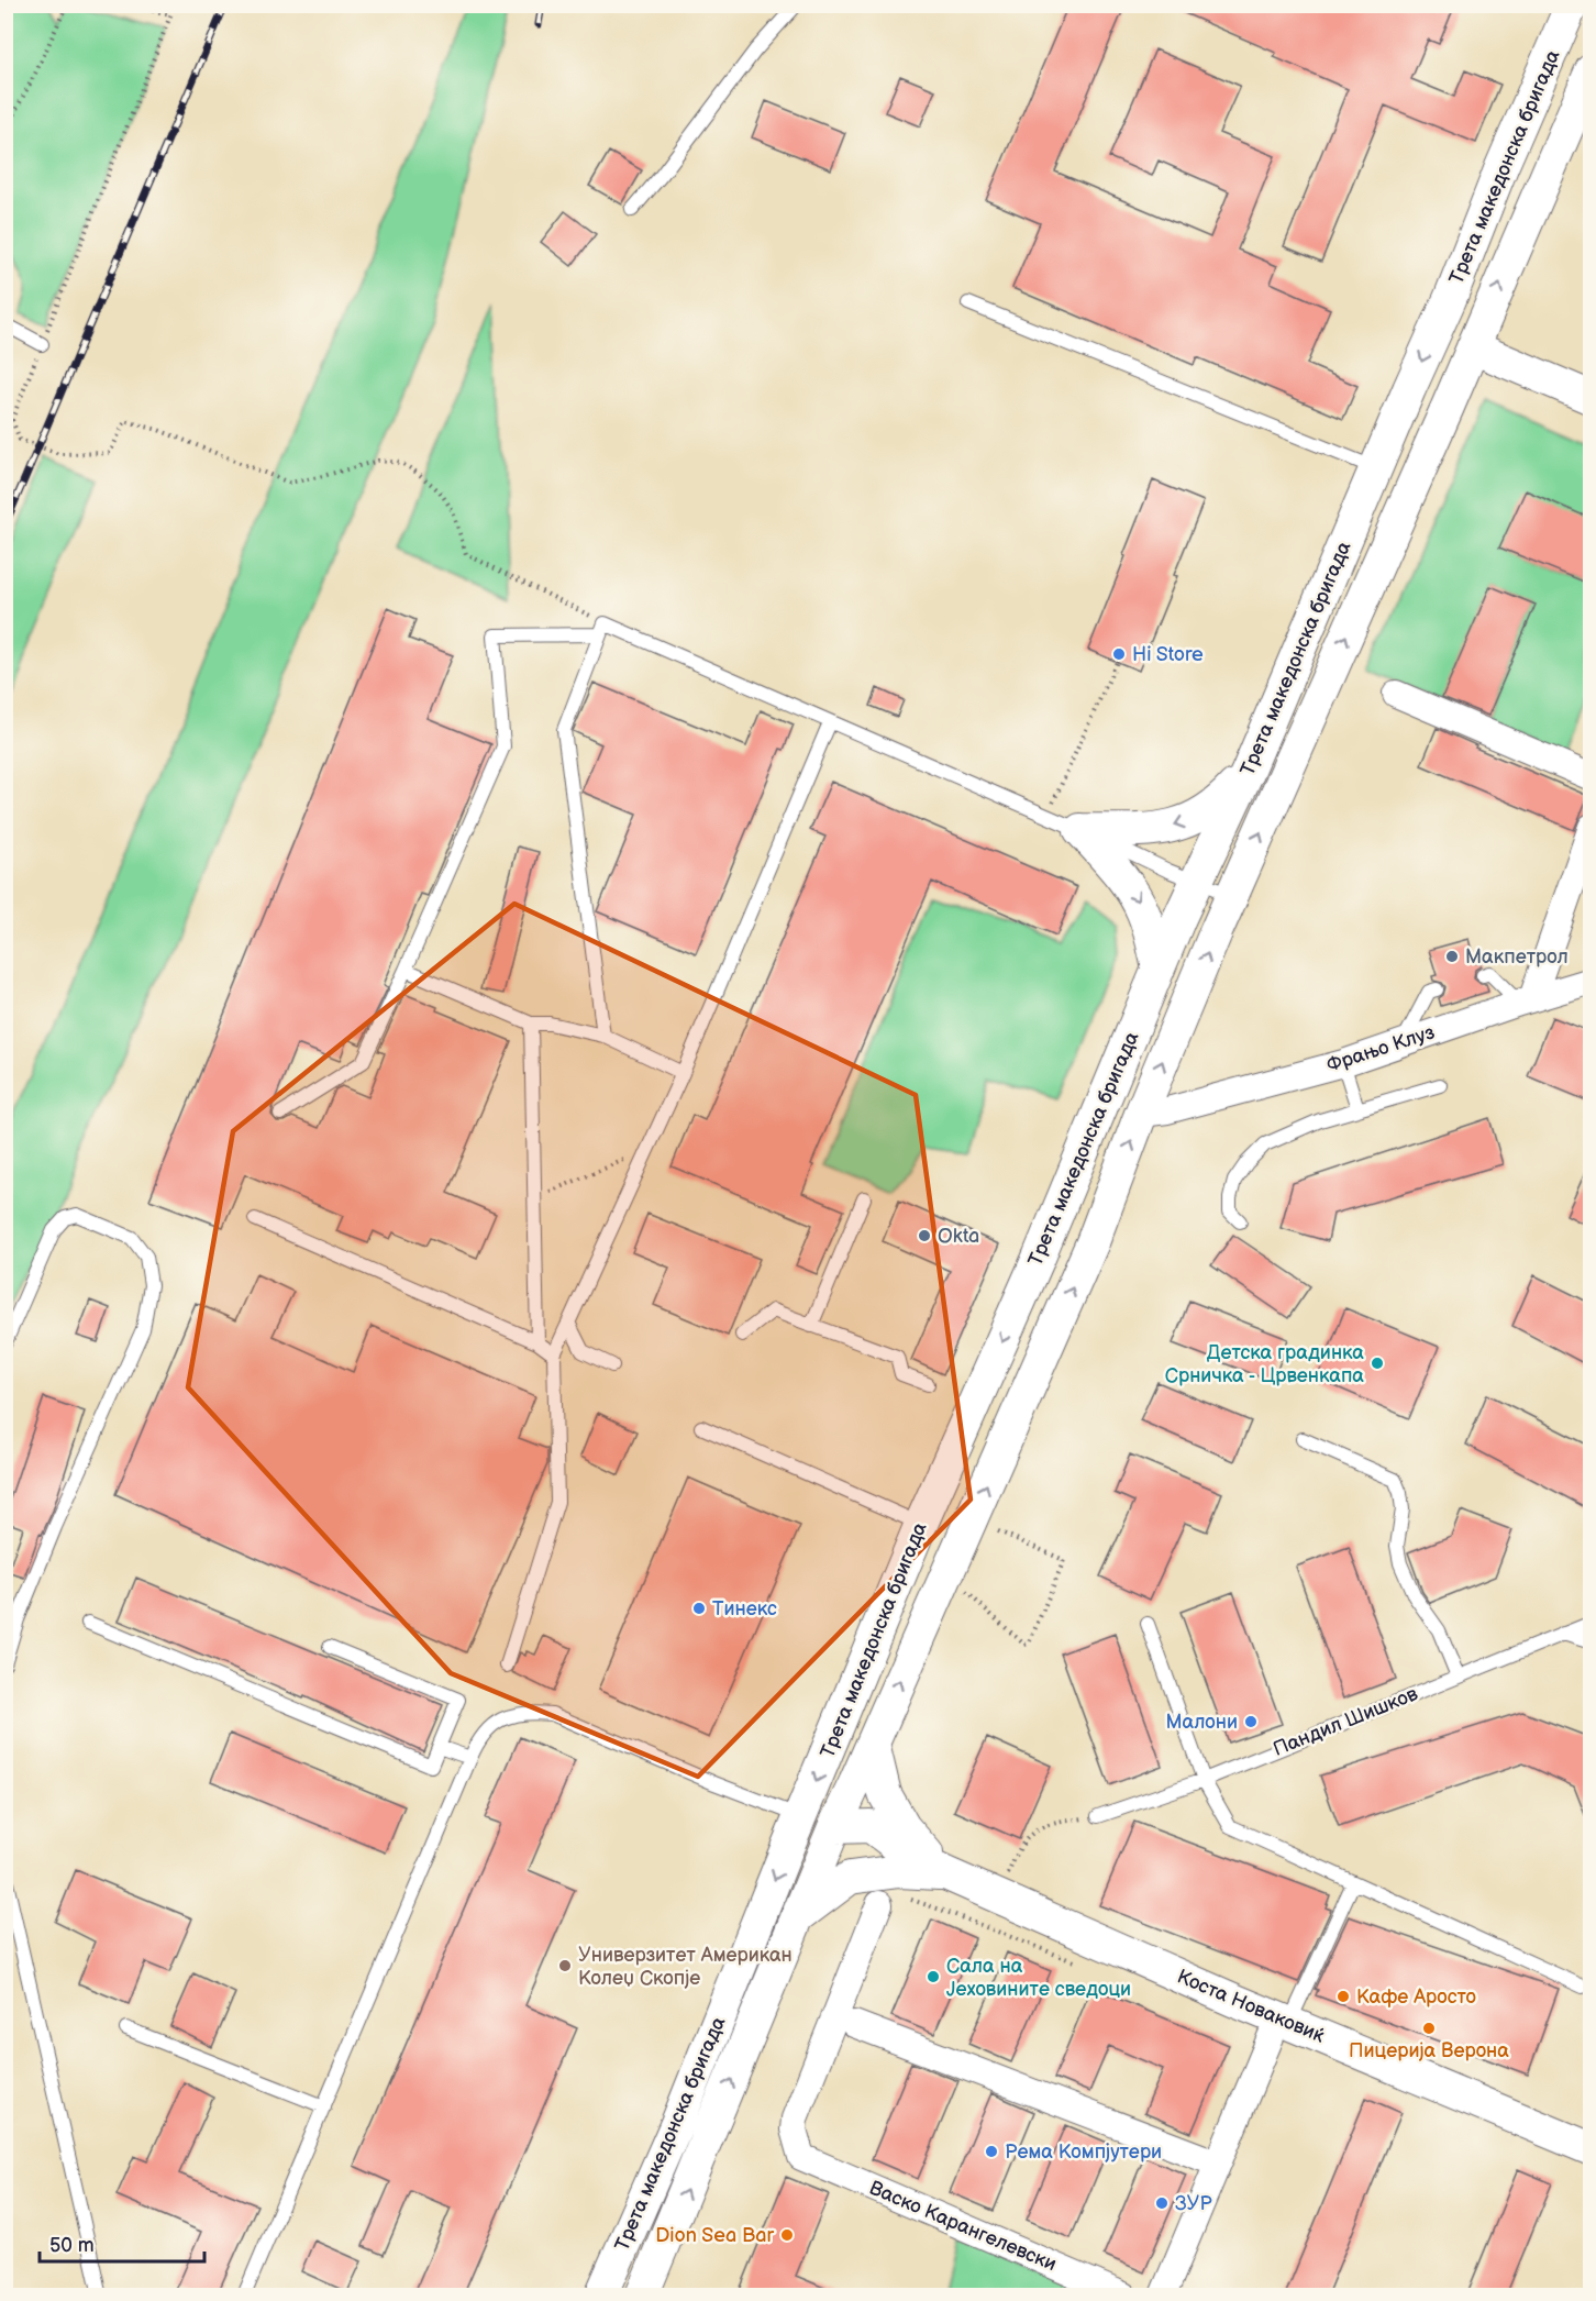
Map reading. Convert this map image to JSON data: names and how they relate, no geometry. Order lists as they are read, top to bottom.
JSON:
{
  "streets": {
    "street": [
      "Трета македонска бригада",
      "Фрањо Клуз",
      "Коста Новаковиќ",
      "Васко Карангелевски"
    ],
    "lane": ["Пандил Шишков"]
  },
  "crossings": [
    ["Трета македонска бригада", "Фрањо Клуз"],
    ["Трета македонска бригада", "Коста Новаковиќ"]
  ],
  "places": [
    "Hi Store",
    "Макпетрол",
    "Okta",
    "Детска градинка Срничка - Црвенкапа",
    "Тинекс",
    "Малони",
    "Универзитет Американ Колеџ Скопје",
    "Сала на Јеховините сведоци",
    "Кафе Аросто",
    "Пицерија Верона",
    "Рема Компјутери",
    "ЗУР",
    "Dion Sea Bar"
  ],
  "scale_bar": "50 m"
}
